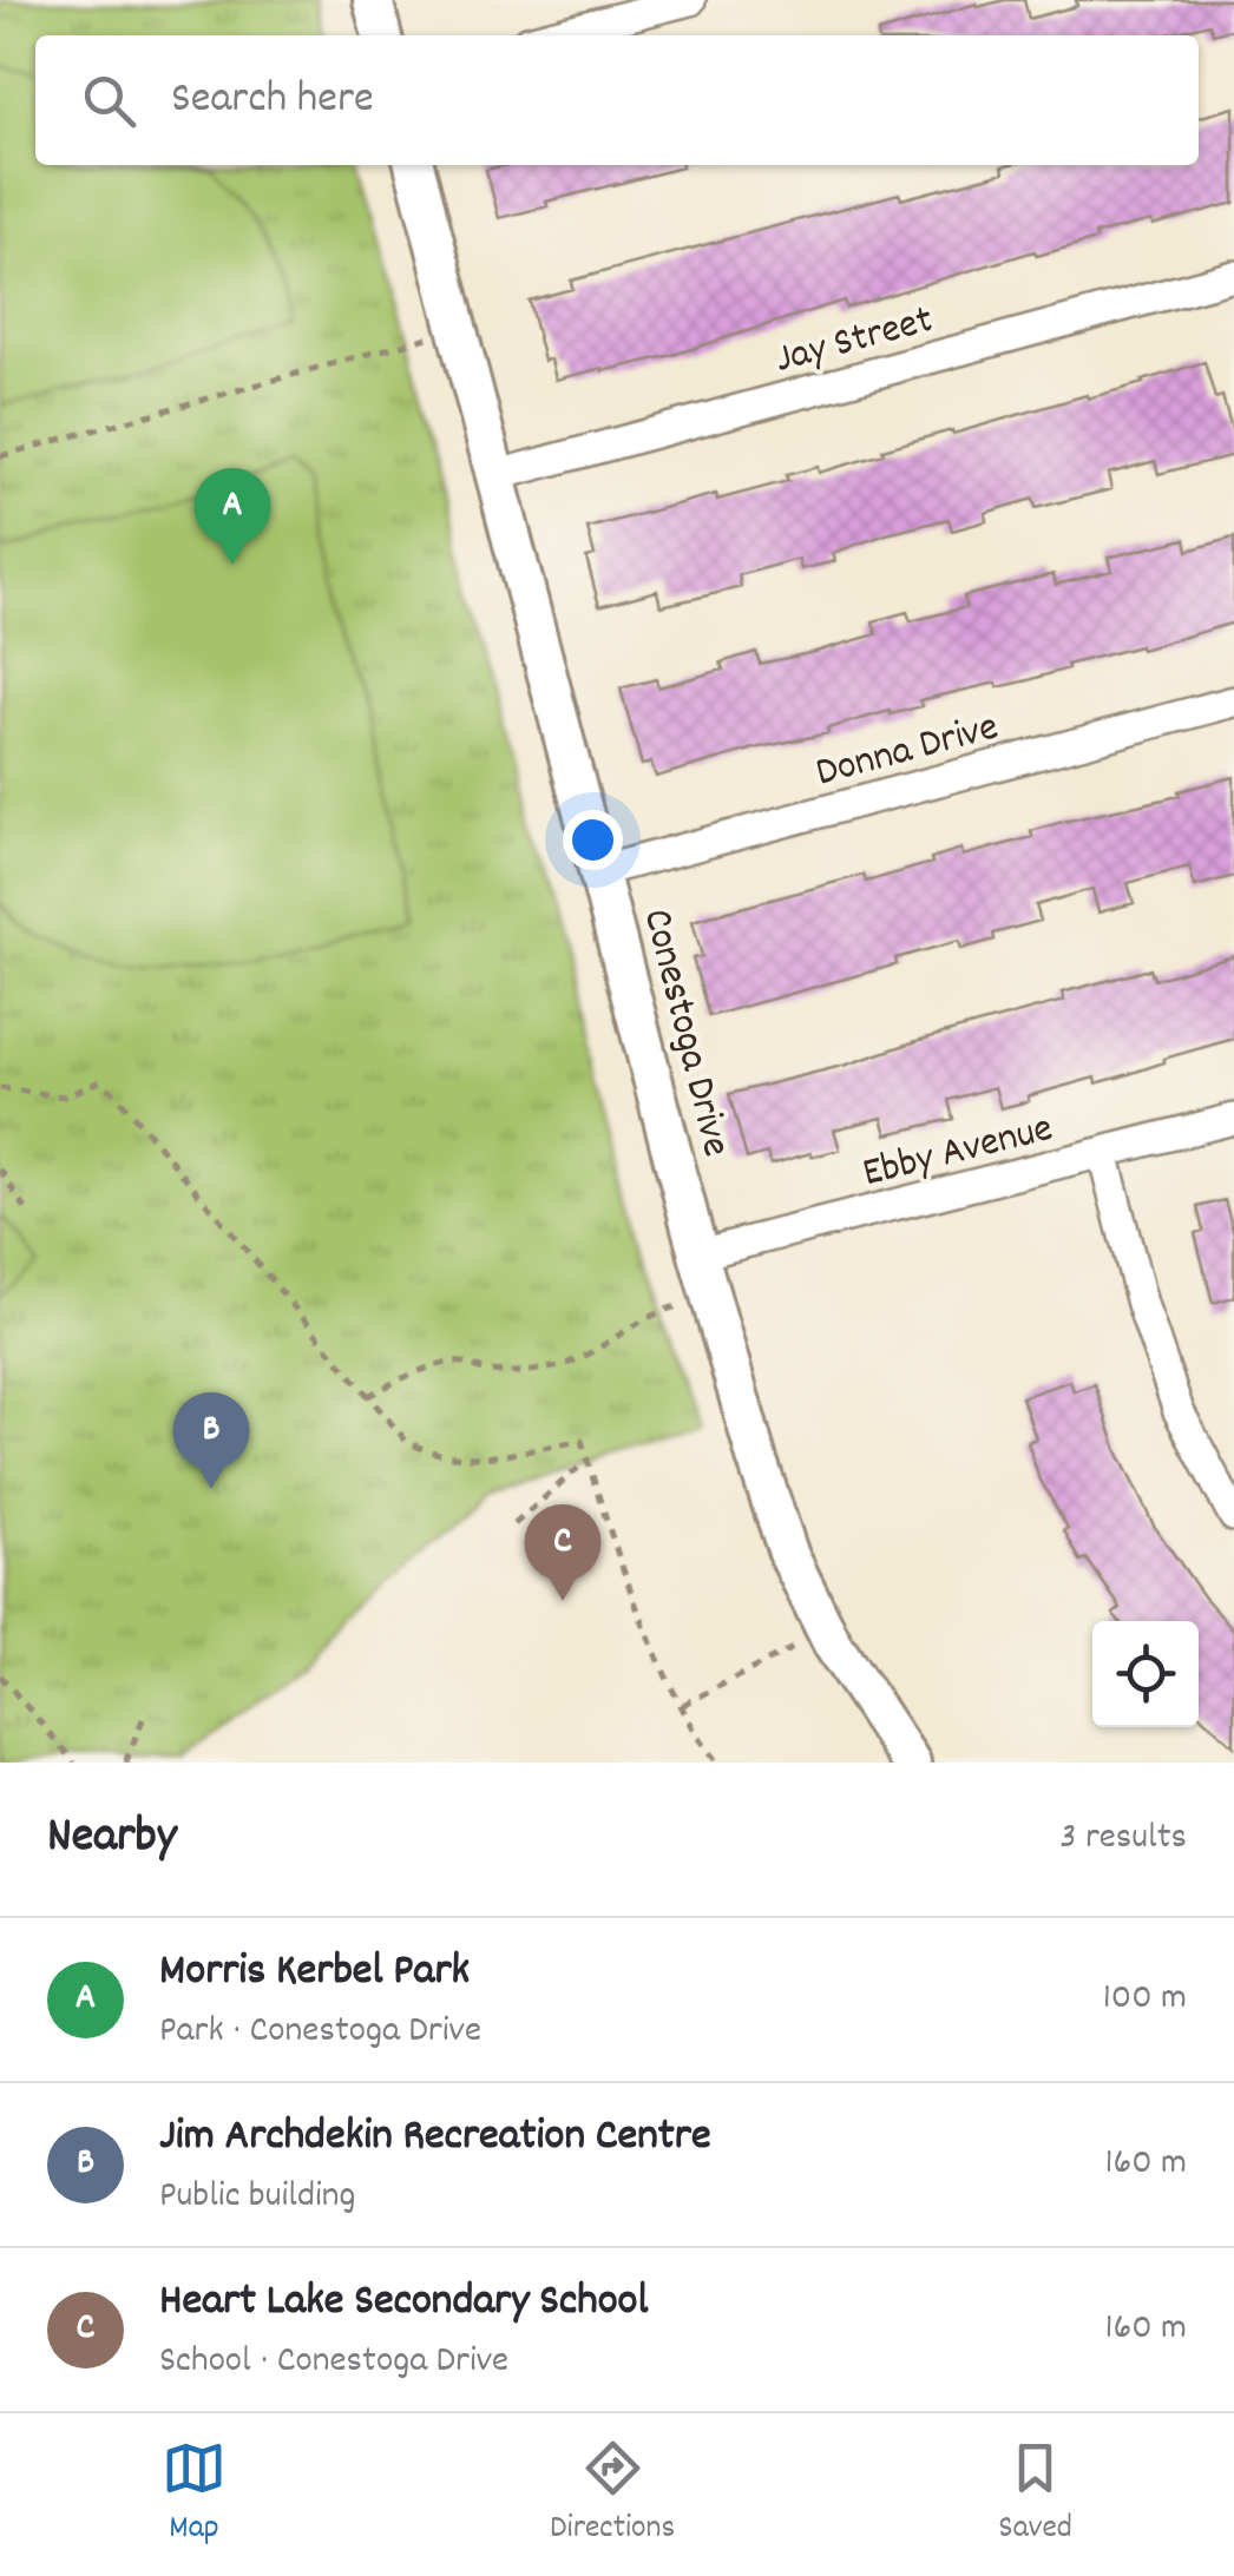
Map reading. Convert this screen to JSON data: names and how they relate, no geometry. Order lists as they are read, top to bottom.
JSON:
{
  "streets": {
    "street": [
      "Jay Street",
      "Donna Drive",
      "Conestoga Drive",
      "Ebby Avenue"
    ]
  },
  "crossings": [
    ["Jay Street", "Conestoga Drive"],
    ["Donna Drive", "Conestoga Drive"],
    ["Conestoga Drive", "Ebby Avenue"]
  ],
  "page": {
    "search": "Search here",
    "pins": ["A", "B", "C"],
    "heading": ["Nearby", "3 results"],
    "list": [
      {
        "mark": "A",
        "name": "Morris Kerbel Park",
        "note": "Park · Conestoga Drive",
        "value": "100 m"
      },
      {
        "mark": "B",
        "name": "Jim Archdekin Recreation Centre",
        "note": "Public building",
        "value": "160 m"
      },
      {
        "mark": "C",
        "name": "Heart Lake Secondary School",
        "note": "School · Conestoga Drive",
        "value": "160 m"
      }
    ],
    "nav": ["Map", "Directions", "Saved"]
  }
}
